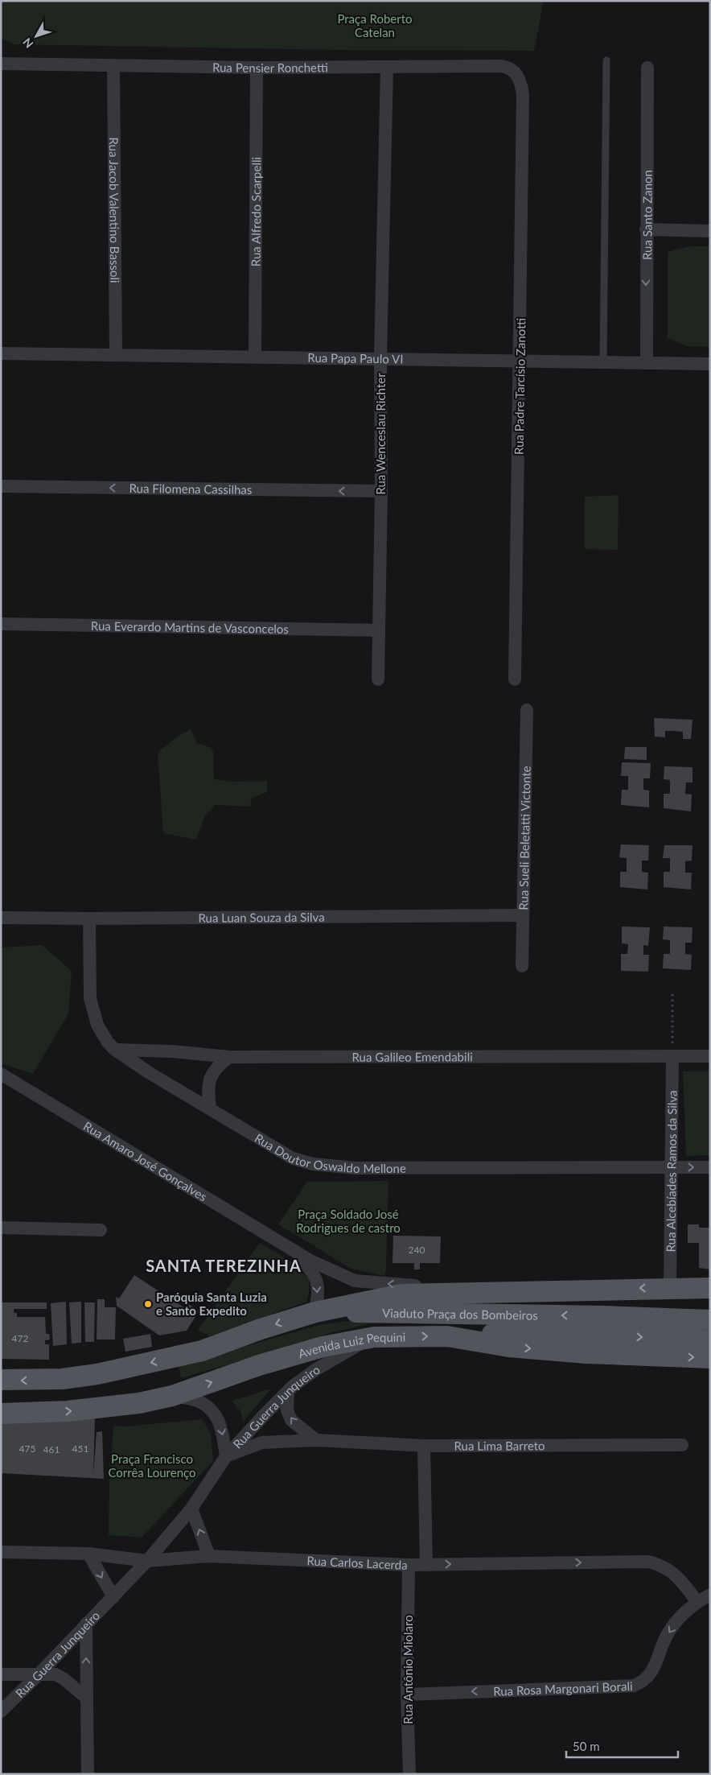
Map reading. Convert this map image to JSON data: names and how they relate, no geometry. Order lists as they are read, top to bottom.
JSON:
{
  "streets": {
    "main road": ["Viaduto Praça dos Bombeiros", "Avenida Luiz Pequini"],
    "street": [
      "Rua Pensier Ronchetti",
      "Rua Jacob Valentino Bassoli",
      "Rua Alfredo Scarpelli",
      "Rua Santo Zanon",
      "Rua Papa Paulo VI",
      "Rua Padre Tarcísio Zanotti",
      "Rua Wenceslau Richter",
      "Rua Filomena Cassilhas",
      "Rua Everardo Martins de Vasconcelos",
      "Rua Sueli Beletatti Victonte",
      "Rua Luan Souza da Silva",
      "Rua Galileo Emendabili",
      "Rua Doutor Oswaldo Mellone",
      "Rua Amaro José Gonçalves",
      "Rua Alcebíades Ramos da Silva",
      "Rua Guerra Junqueiro",
      "Rua Lima Barreto",
      "Rua Carlos Lacerda",
      "Rua Antônio Miolaro",
      "Rua Rosa Margonari Borali"
    ]
  },
  "crossings": [
    ["Rua Pensier Ronchetti", "Rua Jacob Valentino Bassoli"],
    ["Rua Pensier Ronchetti", "Rua Alfredo Scarpelli"],
    ["Rua Pensier Ronchetti", "Rua Padre Tarcísio Zanotti"],
    ["Rua Pensier Ronchetti", "Rua Wenceslau Richter"],
    ["Rua Jacob Valentino Bassoli", "Rua Papa Paulo VI"],
    ["Rua Alfredo Scarpelli", "Rua Papa Paulo VI"],
    ["Rua Santo Zanon", "Rua Papa Paulo VI"],
    ["Rua Papa Paulo VI", "Rua Padre Tarcísio Zanotti"],
    ["Rua Papa Paulo VI", "Rua Wenceslau Richter"],
    ["Rua Wenceslau Richter", "Rua Filomena Cassilhas"],
    ["Rua Wenceslau Richter", "Rua Everardo Martins de Vasconcelos"],
    ["Rua Sueli Beletatti Victonte", "Rua Luan Souza da Silva"],
    ["Rua Luan Souza da Silva", "Rua Doutor Oswaldo Mellone"],
    ["Rua Galileo Emendabili", "Rua Doutor Oswaldo Mellone"],
    ["Rua Galileo Emendabili", "Rua Alcebíades Ramos da Silva"],
    ["Rua Doutor Oswaldo Mellone", "Rua Alcebíades Ramos da Silva"],
    ["Rua Amaro José Gonçalves", "Viaduto Praça dos Bombeiros"],
    ["Viaduto Praça dos Bombeiros", "Avenida Luiz Pequini"],
    ["Avenida Luiz Pequini", "Rua Guerra Junqueiro"],
    ["Rua Guerra Junqueiro", "Rua Lima Barreto"],
    ["Rua Guerra Junqueiro", "Rua Carlos Lacerda"],
    ["Rua Carlos Lacerda", "Rua Antônio Miolaro"],
    ["Rua Carlos Lacerda", "Rua Rosa Margonari Borali"],
    ["Rua Antônio Miolaro", "Rua Rosa Margonari Borali"]
  ],
  "one_way": [
    "Rua Santo Zanon",
    "Rua Filomena Cassilhas",
    "Rua Carlos Lacerda",
    "Rua Rosa Margonari Borali"
  ],
  "districts": ["SANTA TEREZINHA"],
  "parks": ["Praça Roberto Catelan", "Praça Soldado José Rodrigues de castro", "Praça Francisco Corrêa Lourenço"],
  "places": ["Paróquia Santa Luzia e Santo Expedito"],
  "house_numbers": [
    "240",
    "472",
    "475",
    "451",
    "461"
  ],
  "scale_bar": "50 m",
  "north": "bottom left"
}
